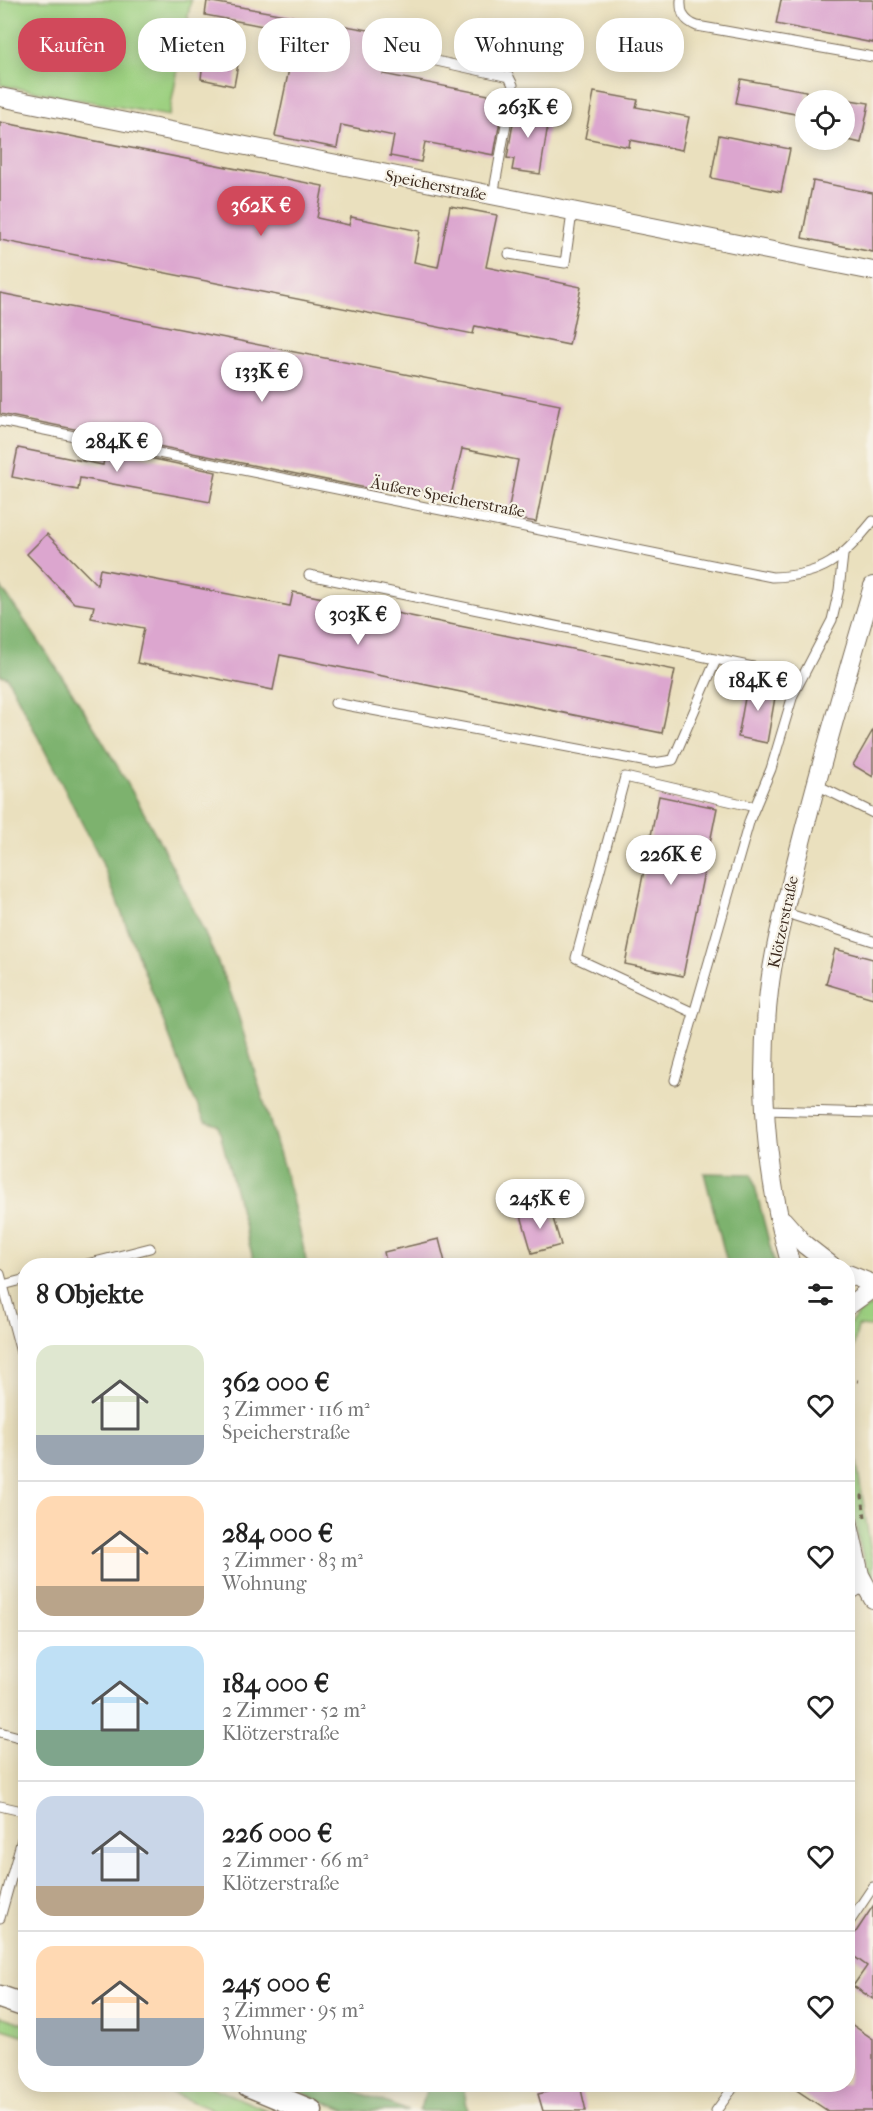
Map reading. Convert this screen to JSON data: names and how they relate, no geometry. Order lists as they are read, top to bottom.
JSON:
{
  "streets": {
    "street": ["Speicherstraße", "Klötzerstraße"],
    "lane": ["Äußere Speicherstraße"]
  },
  "page": {
    "chip": [
      "Kaufen",
      "Mieten",
      "Filter",
      "Neu",
      "Wohnung",
      "Haus"
    ],
    "price": [
      "263K €",
      "362K €",
      "133K €",
      "284K €",
      "303K €",
      "184K €",
      "226K €",
      "245K €"
    ],
    "heading": "8 Objekte",
    "list": [
      {
        "name": "362 000 €",
        "note": "3 Zimmer · 116 m² · Speicherstraße"
      },
      {
        "name": "284 000 €",
        "note": "3 Zimmer · 83 m² · Wohnung"
      },
      {
        "name": "184 000 €",
        "note": "2 Zimmer · 52 m² · Klötzerstraße"
      },
      {
        "name": "226 000 €",
        "note": "2 Zimmer · 66 m² · Klötzerstraße"
      },
      {
        "name": "245 000 €",
        "note": "3 Zimmer · 95 m² · Wohnung"
      }
    ]
  }
}
